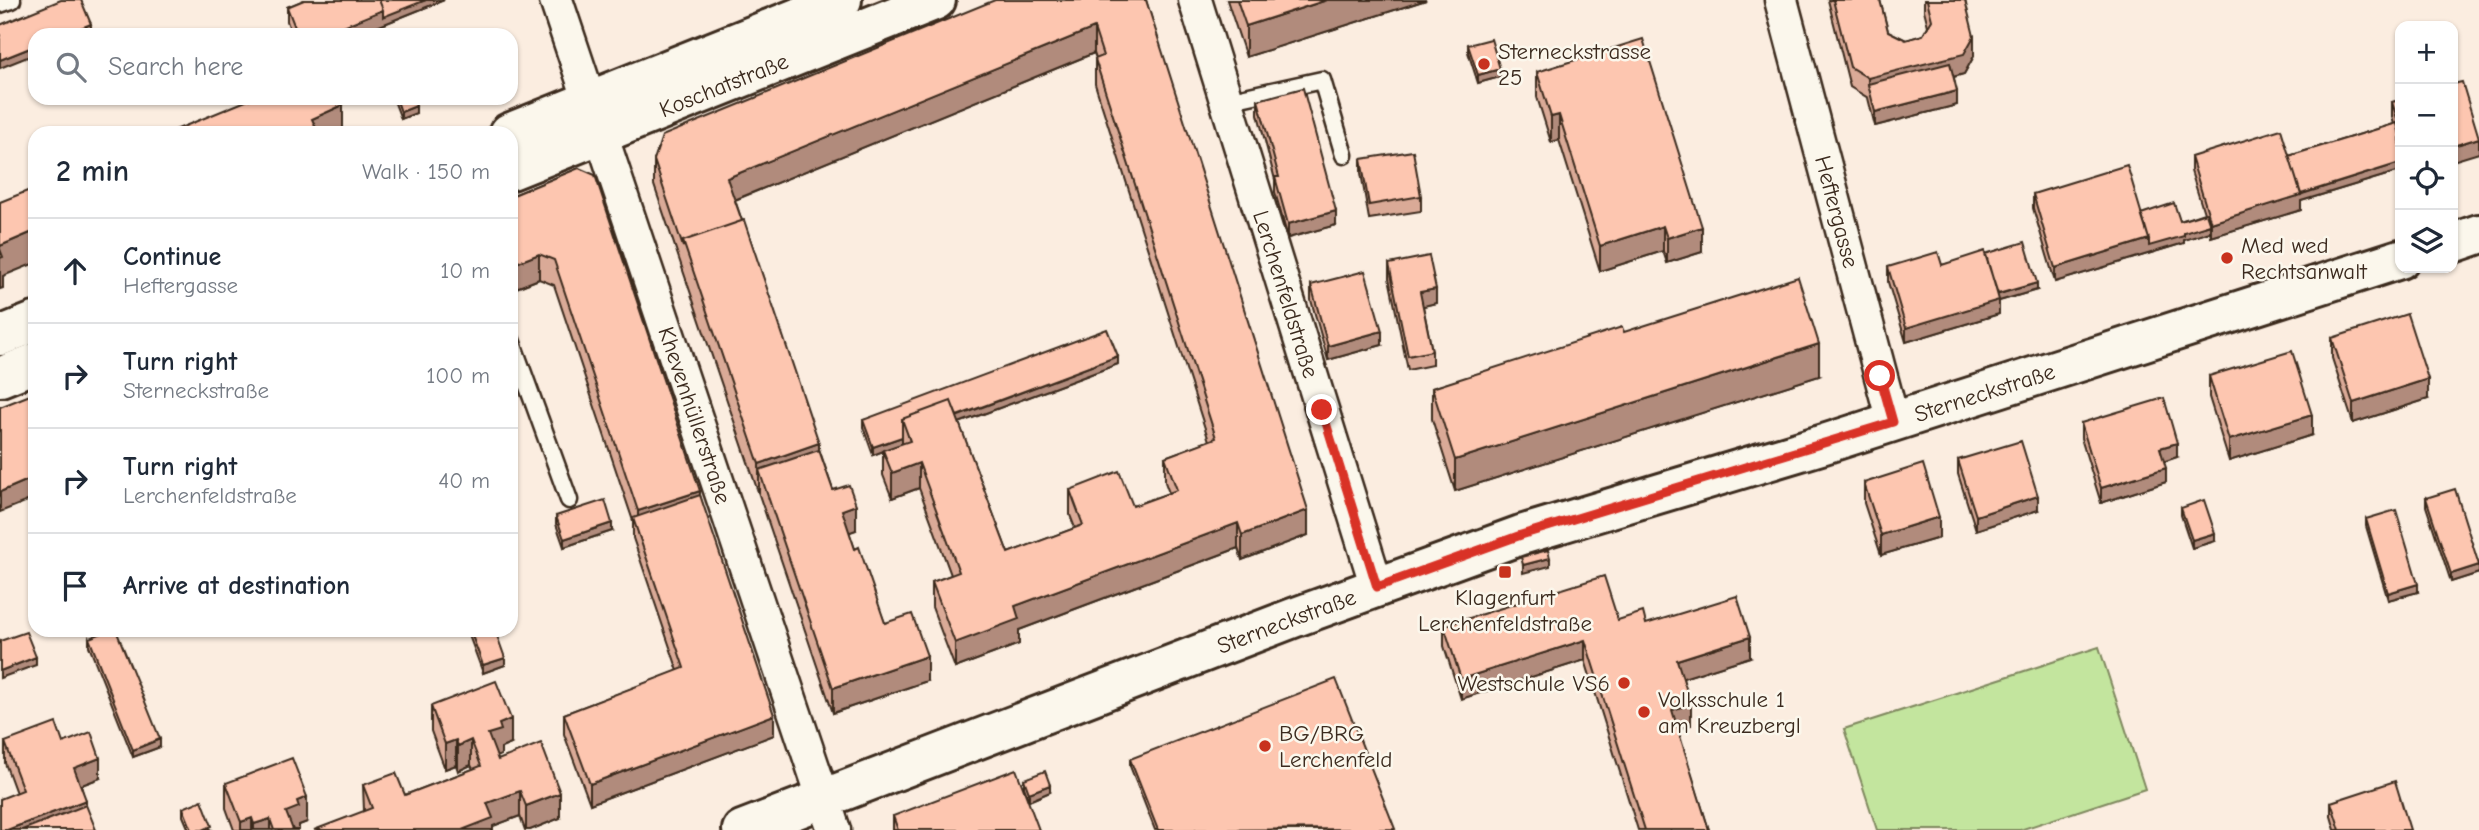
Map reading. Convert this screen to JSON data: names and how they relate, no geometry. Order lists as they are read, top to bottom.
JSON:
{
  "streets": {
    "street": [
      "Koschatstraße",
      "Heftergasse",
      "Lerchenfeldstraße",
      "Sterneckstraße",
      "Khevenhüllerstraße"
    ]
  },
  "crossings": [
    ["Koschatstraße", "Khevenhüllerstraße"],
    ["Heftergasse", "Sterneckstraße"],
    ["Lerchenfeldstraße", "Sterneckstraße"],
    ["Sterneckstraße", "Khevenhüllerstraße"]
  ],
  "places": {
    "other": [
      "Sterneckstrasse 25",
      "Med wed Rechtsanwalt",
      "Westschule VS6",
      "Volksschule 1 am Kreuzbergl",
      "BG/BRG Lerchenfeld"
    ],
    "transit": ["Klagenfurt Lerchenfeldstraße"]
  },
  "page": {
    "map_buttons": ["+", "−"],
    "search": "Search here",
    "heading": ["2 min", "Walk · 150 m"],
    "list": [
      ["Continue", "Heftergasse", "10 m"],
      ["Turn right", "Sterneckstraße", "100 m"],
      ["Turn right", "Lerchenfeldstraße", "40 m"],
      "Arrive at destination"
    ]
  }
}
